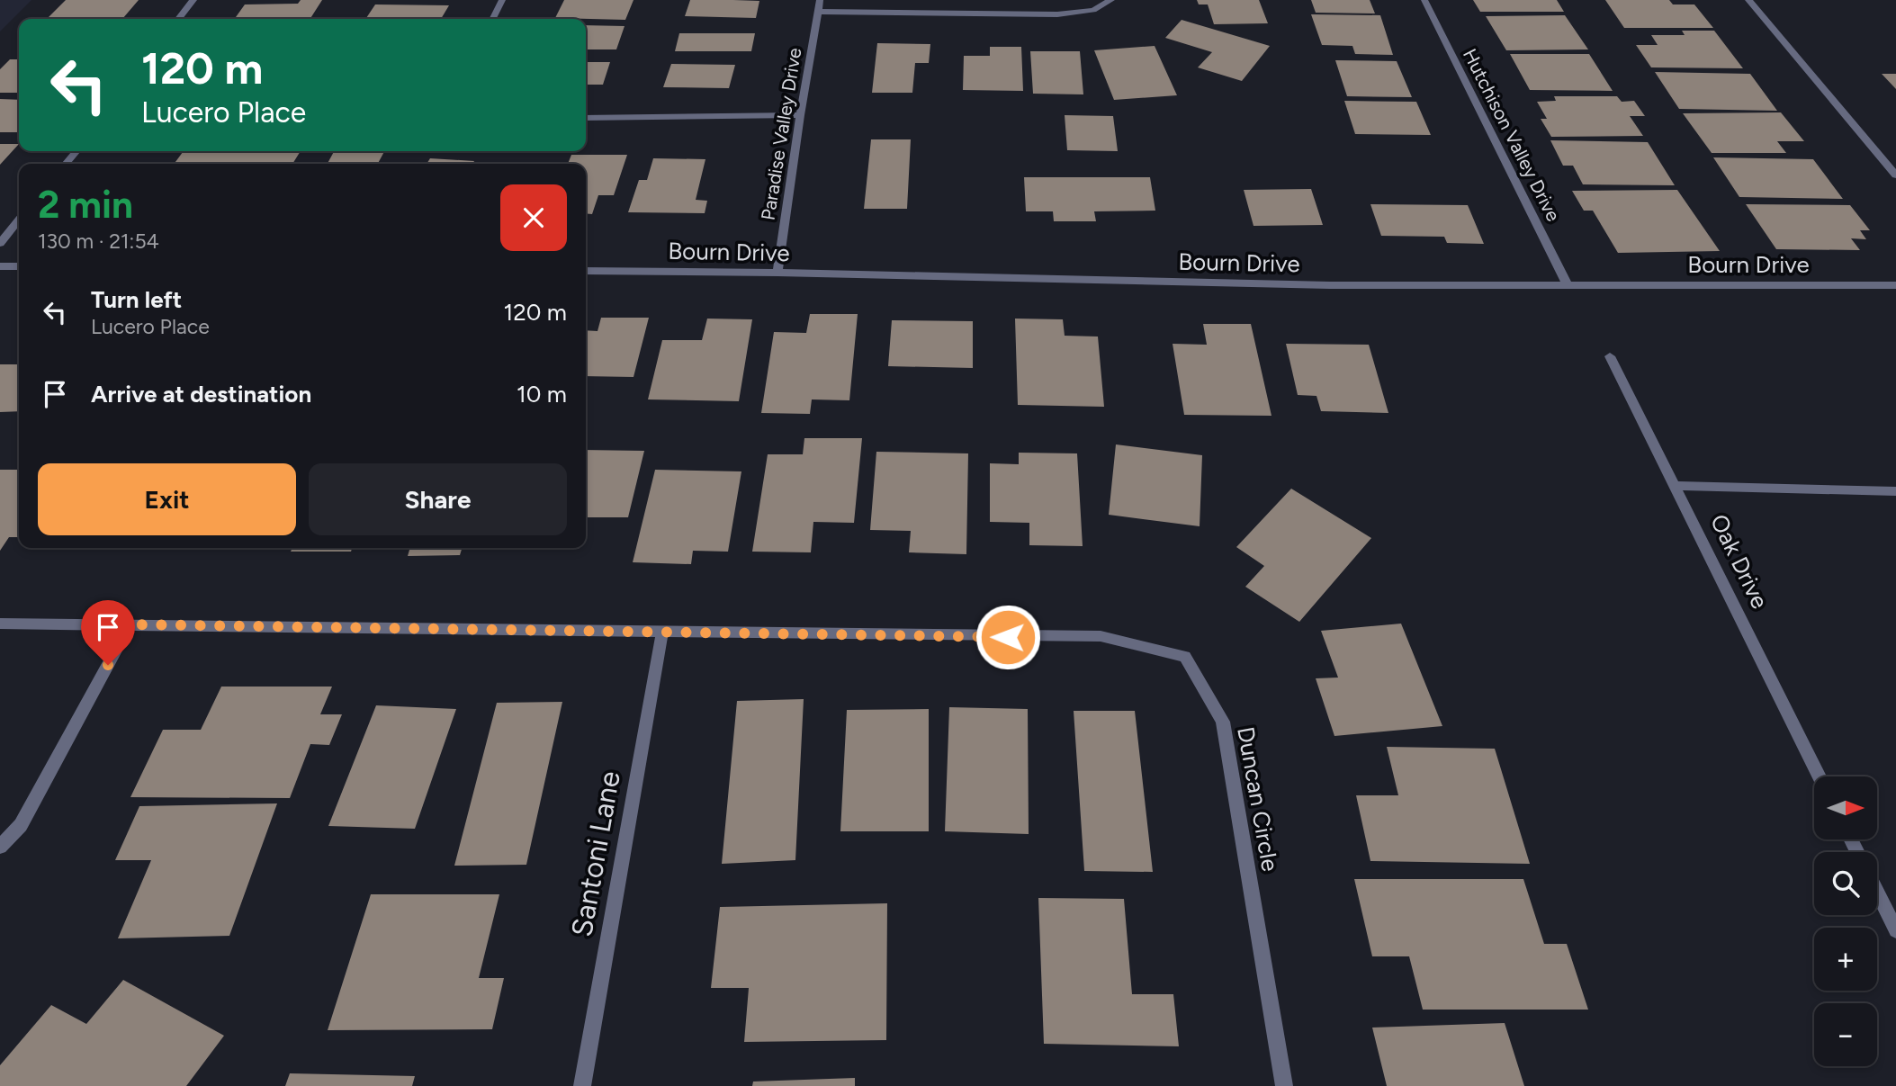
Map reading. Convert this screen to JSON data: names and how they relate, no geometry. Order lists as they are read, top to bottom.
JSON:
{
  "streets": {
    "street": [
      "Paradise Valley Drive",
      "Hutchison Valley Drive",
      "Bourn Drive",
      "Oak Drive",
      "Duncan Circle",
      "Santoni Lane"
    ]
  },
  "crossings": [
    ["Paradise Valley Drive", "Bourn Drive"],
    ["Hutchison Valley Drive", "Bourn Drive"],
    ["Duncan Circle", "Santoni Lane"]
  ],
  "north": "right",
  "page": {
    "turn": ["120 m", "Lucero Place"],
    "heading": ["2 min", "130 m · 21:54"],
    "list": [
      {
        "name": "Turn left",
        "note": "Lucero Place",
        "value": "120 m"
      },
      {
        "name": "Arrive at destination",
        "value": "10 m"
      }
    ],
    "buttons": ["Exit", "Share"],
    "map_buttons": ["+", "−"]
  }
}
